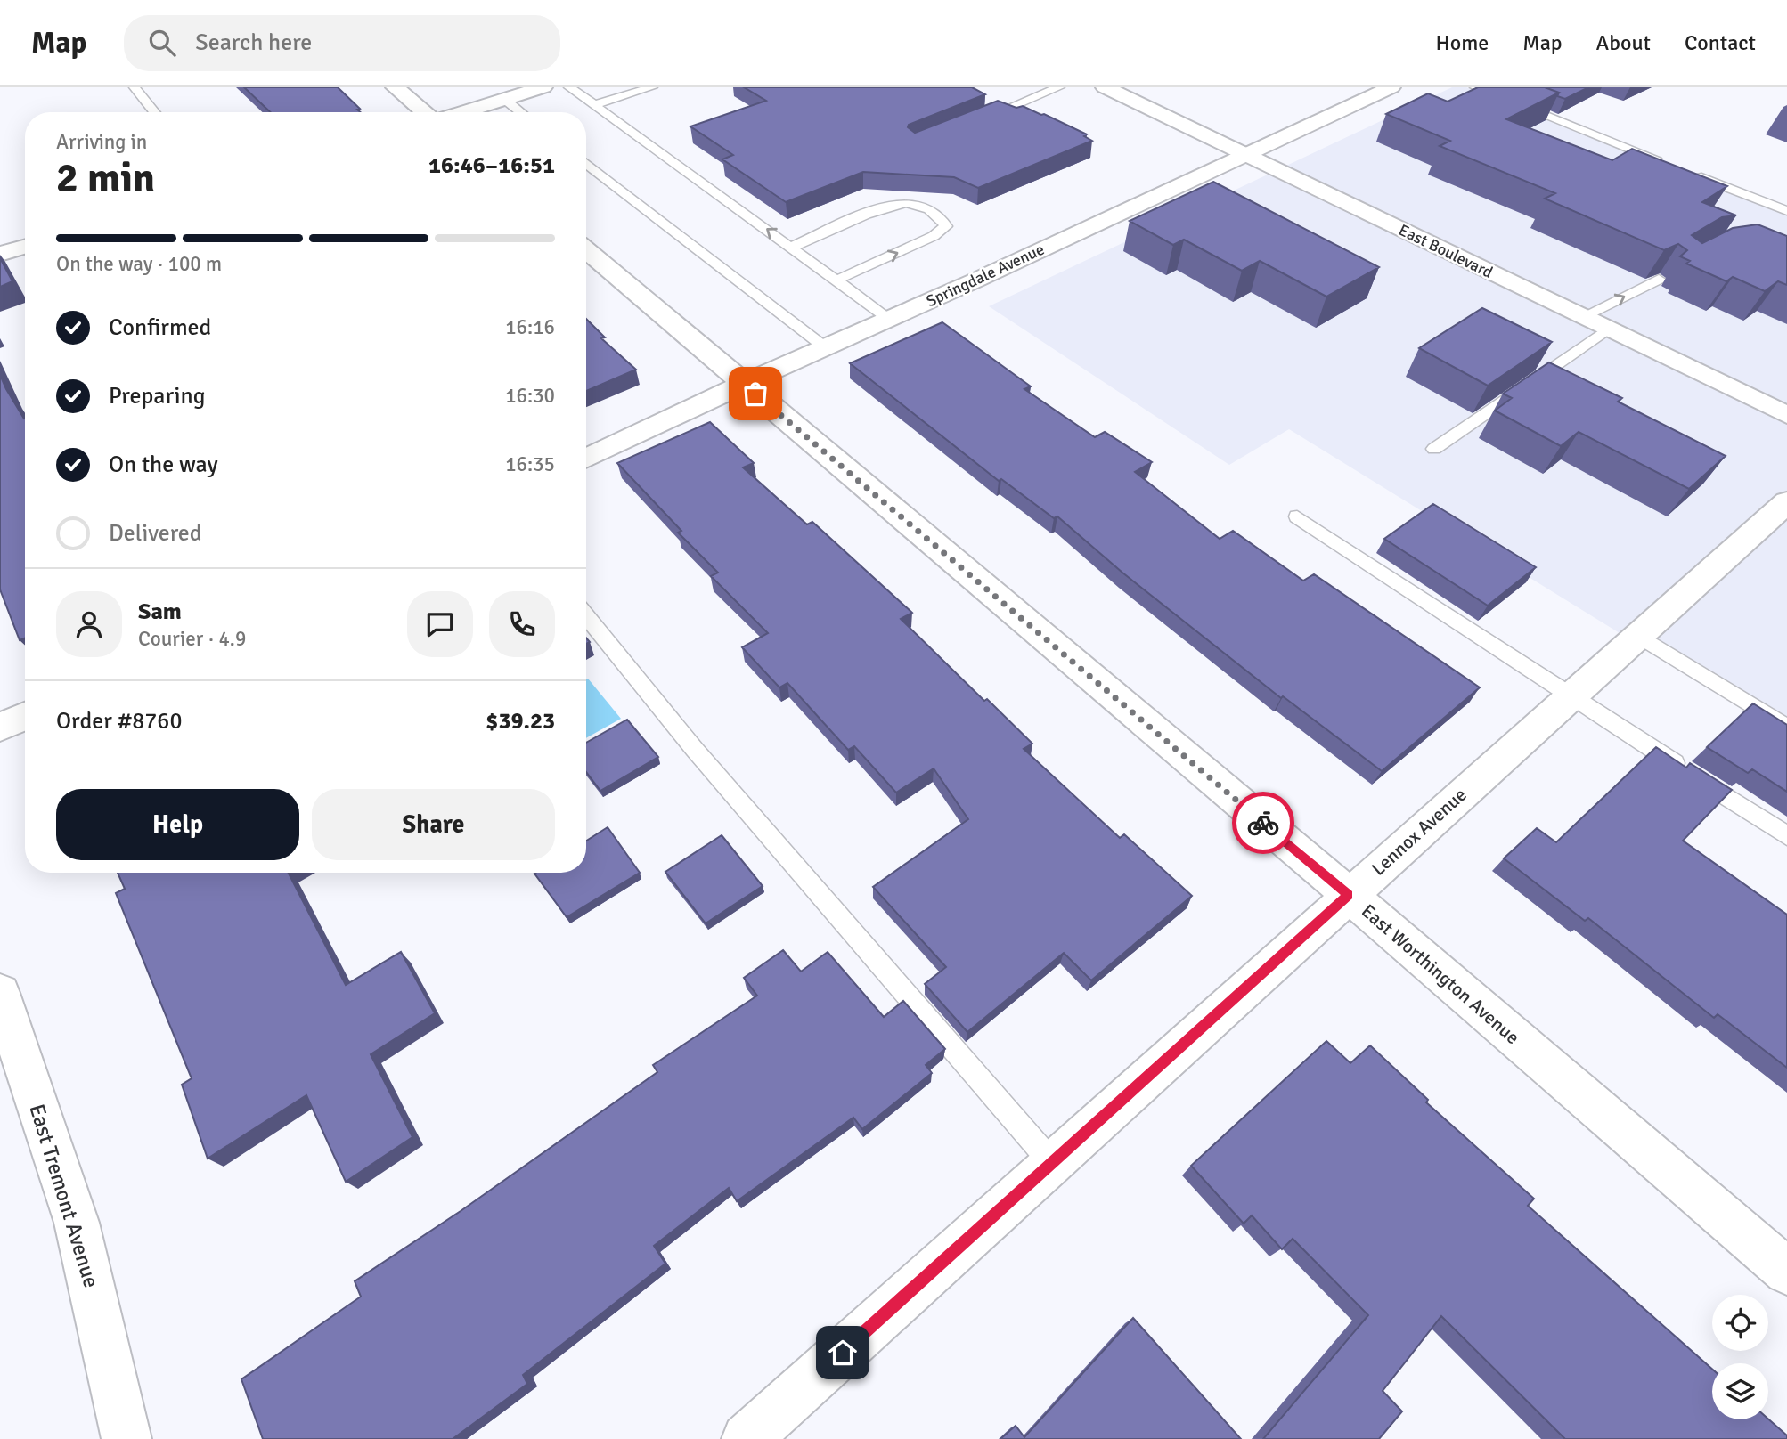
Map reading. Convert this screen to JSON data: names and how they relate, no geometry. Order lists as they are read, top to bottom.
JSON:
{
  "streets": {
    "street": [
      "East Boulevard",
      "Springdale Avenue",
      "Lennox Avenue",
      "East Worthington Avenue",
      "East Tremont Avenue"
    ]
  },
  "crossings": [
    ["East Boulevard", "Springdale Avenue"],
    ["Springdale Avenue", "East Worthington Avenue"],
    ["Lennox Avenue", "East Worthington Avenue"]
  ],
  "page": {
    "header": "Map",
    "search": "Search here",
    "nav": [
      "Home",
      "Map",
      "About",
      "Contact"
    ],
    "heading": ["2 min", "Arriving in", "16:46–16:51"],
    "panel": [
      "Sam",
      "Courier · 4.9",
      "Order #8760",
      "$39.23"
    ],
    "bar": "On the way · 100 m",
    "list": [
      ["Confirmed", "16:16"],
      ["Preparing", "16:30"],
      ["On the way", "16:35"],
      "Delivered"
    ],
    "buttons": ["Help", "Share"]
  }
}
